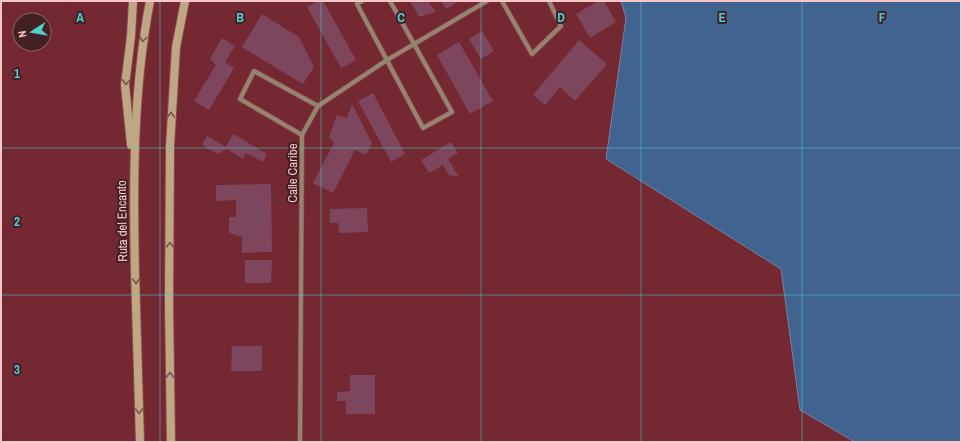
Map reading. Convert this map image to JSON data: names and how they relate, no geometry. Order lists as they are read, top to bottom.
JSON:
{
  "streets": {
    "main road": ["Ruta del Encanto"],
    "street": ["Calle Caribe"]
  },
  "north": "left",
  "grid": {
    "columns": [
      "A",
      "B",
      "C",
      "D",
      "E",
      "F"
    ],
    "rows": ["1", "2", "3"]
  }
}
